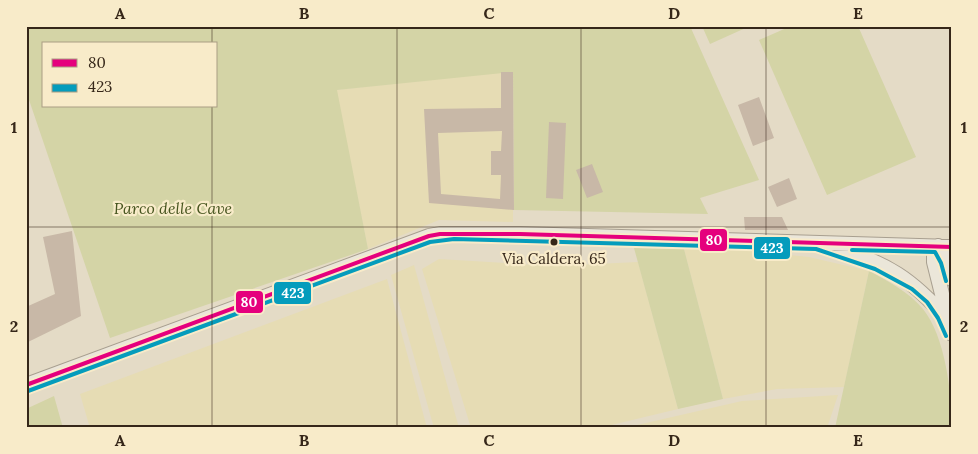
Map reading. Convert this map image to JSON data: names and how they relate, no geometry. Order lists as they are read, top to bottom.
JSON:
{
  "parks": ["Parco delle Cave"],
  "places": ["Via Caldera, 65"],
  "lines": ["transit line 80", "transit line 423"],
  "legend": ["80", "423"],
  "grid": {
    "columns": [
      "A",
      "B",
      "C",
      "D",
      "E"
    ],
    "rows": ["1", "2"]
  }
}
